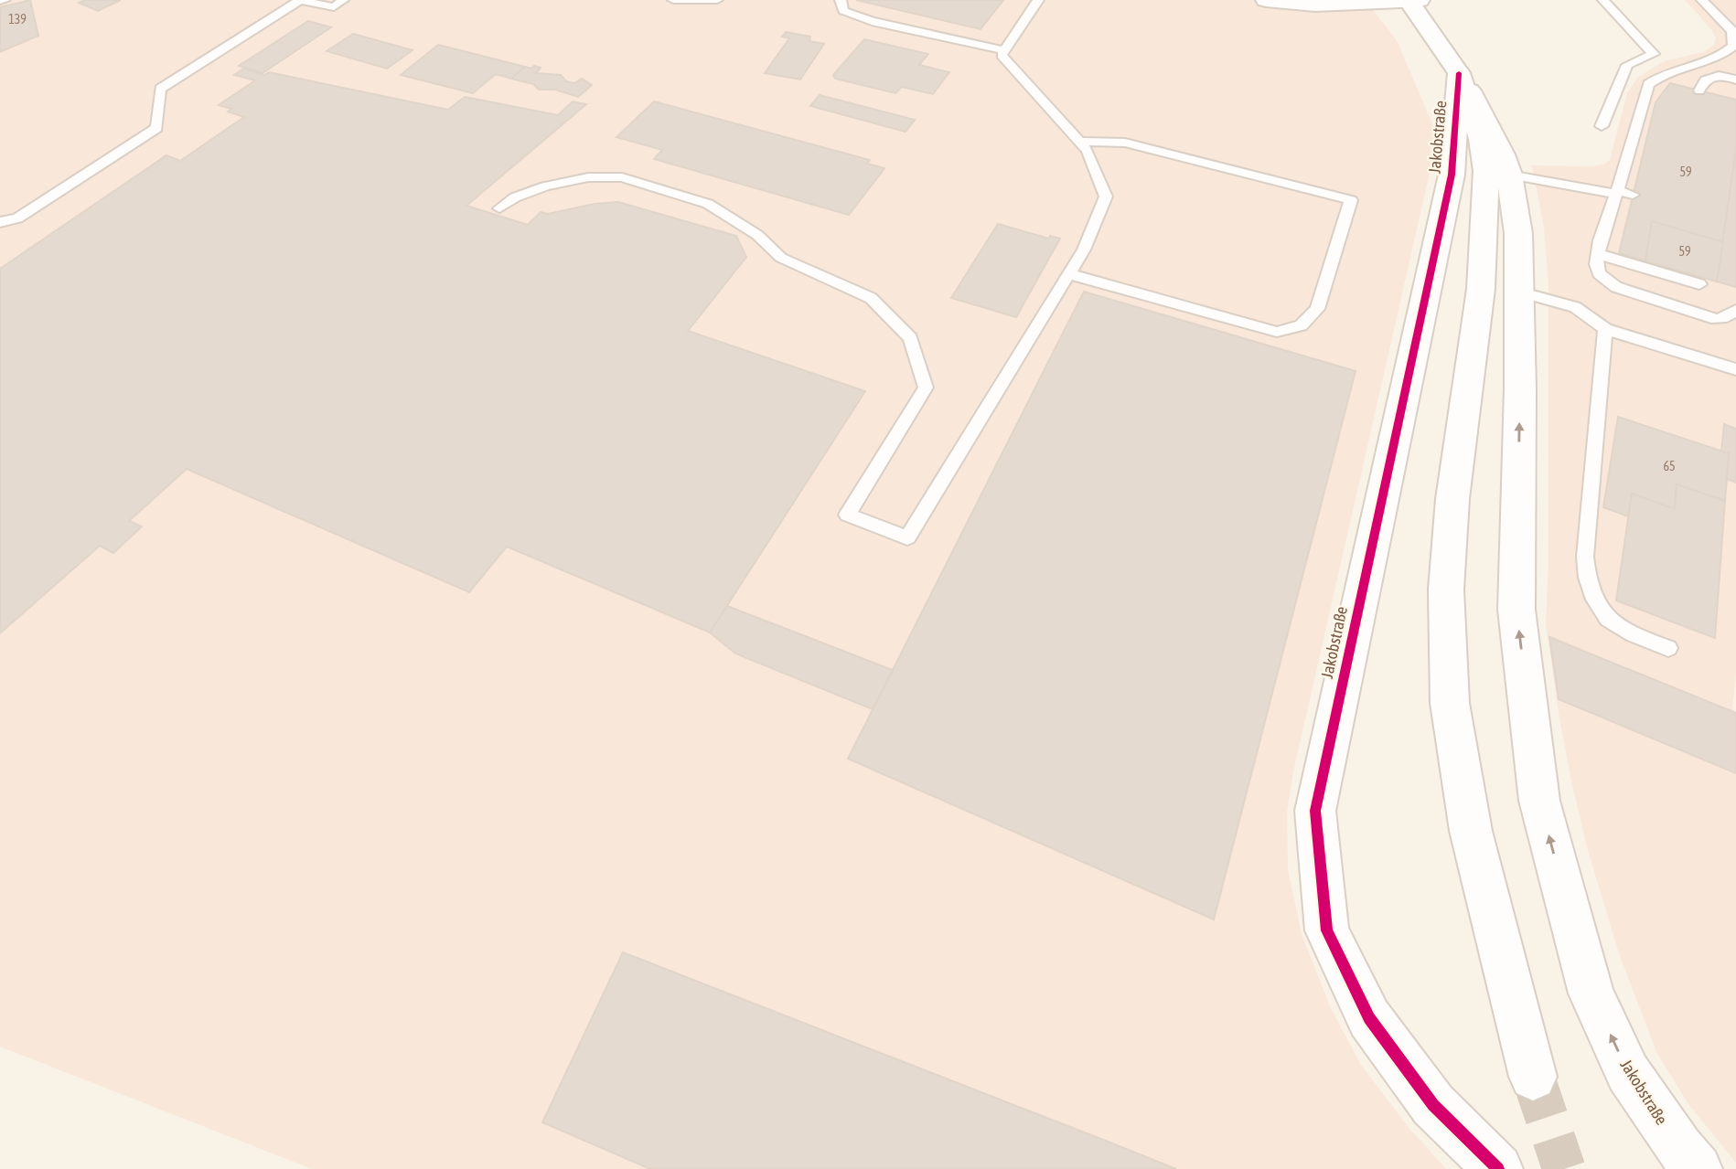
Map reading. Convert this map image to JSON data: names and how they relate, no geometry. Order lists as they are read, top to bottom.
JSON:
{
  "streets": {
    "street": ["Jakobstraße"]
  },
  "house_numbers": [
    "139",
    "59",
    "59",
    "65"
  ]
}
